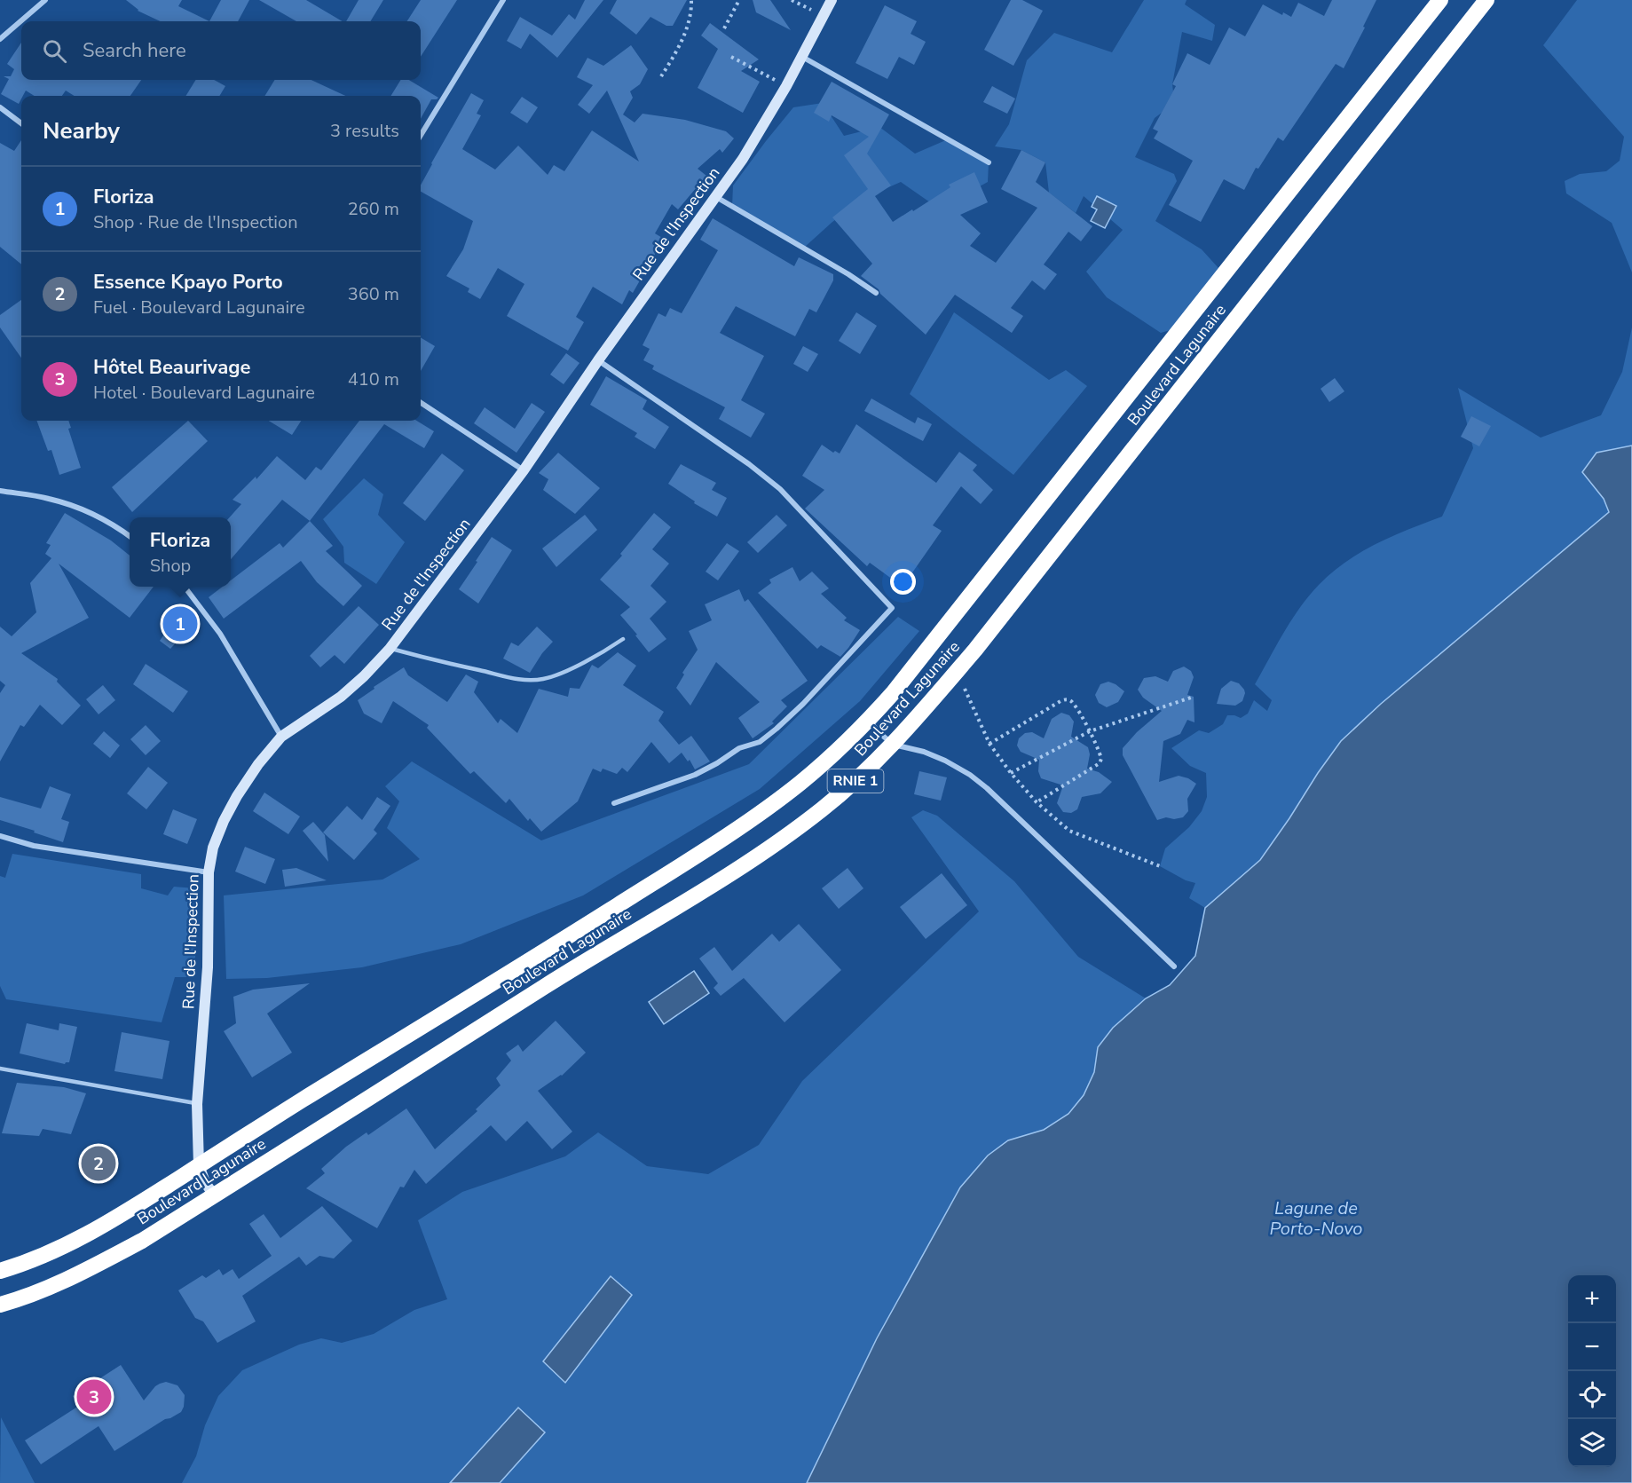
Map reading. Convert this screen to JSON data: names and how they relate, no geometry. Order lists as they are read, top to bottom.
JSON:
{
  "streets": {
    "highway": ["Boulevard Lagunaire", "RNIE 1"],
    "street": ["Rue de l'Inspection"]
  },
  "crossings": [
    ["Rue de l'Inspection", "Boulevard Lagunaire"]
  ],
  "water": ["Lagune de Porto-Novo"],
  "page": {
    "search": "Search here",
    "heading": ["Nearby", "3 results"],
    "list": [
      {
        "mark": "1",
        "name": "Floriza",
        "note": "Shop · Rue de l'Inspection",
        "value": "260 m"
      },
      {
        "mark": "2",
        "name": "Essence Kpayo Porto",
        "note": "Fuel · Boulevard Lagunaire",
        "value": "360 m"
      },
      {
        "mark": "3",
        "name": "Hôtel Beaurivage",
        "note": "Hotel · Boulevard Lagunaire",
        "value": "410 m"
      }
    ],
    "popup": ["Floriza", "Shop"],
    "pins": ["1", "2", "3"],
    "map_buttons": ["+", "−"]
  }
}
